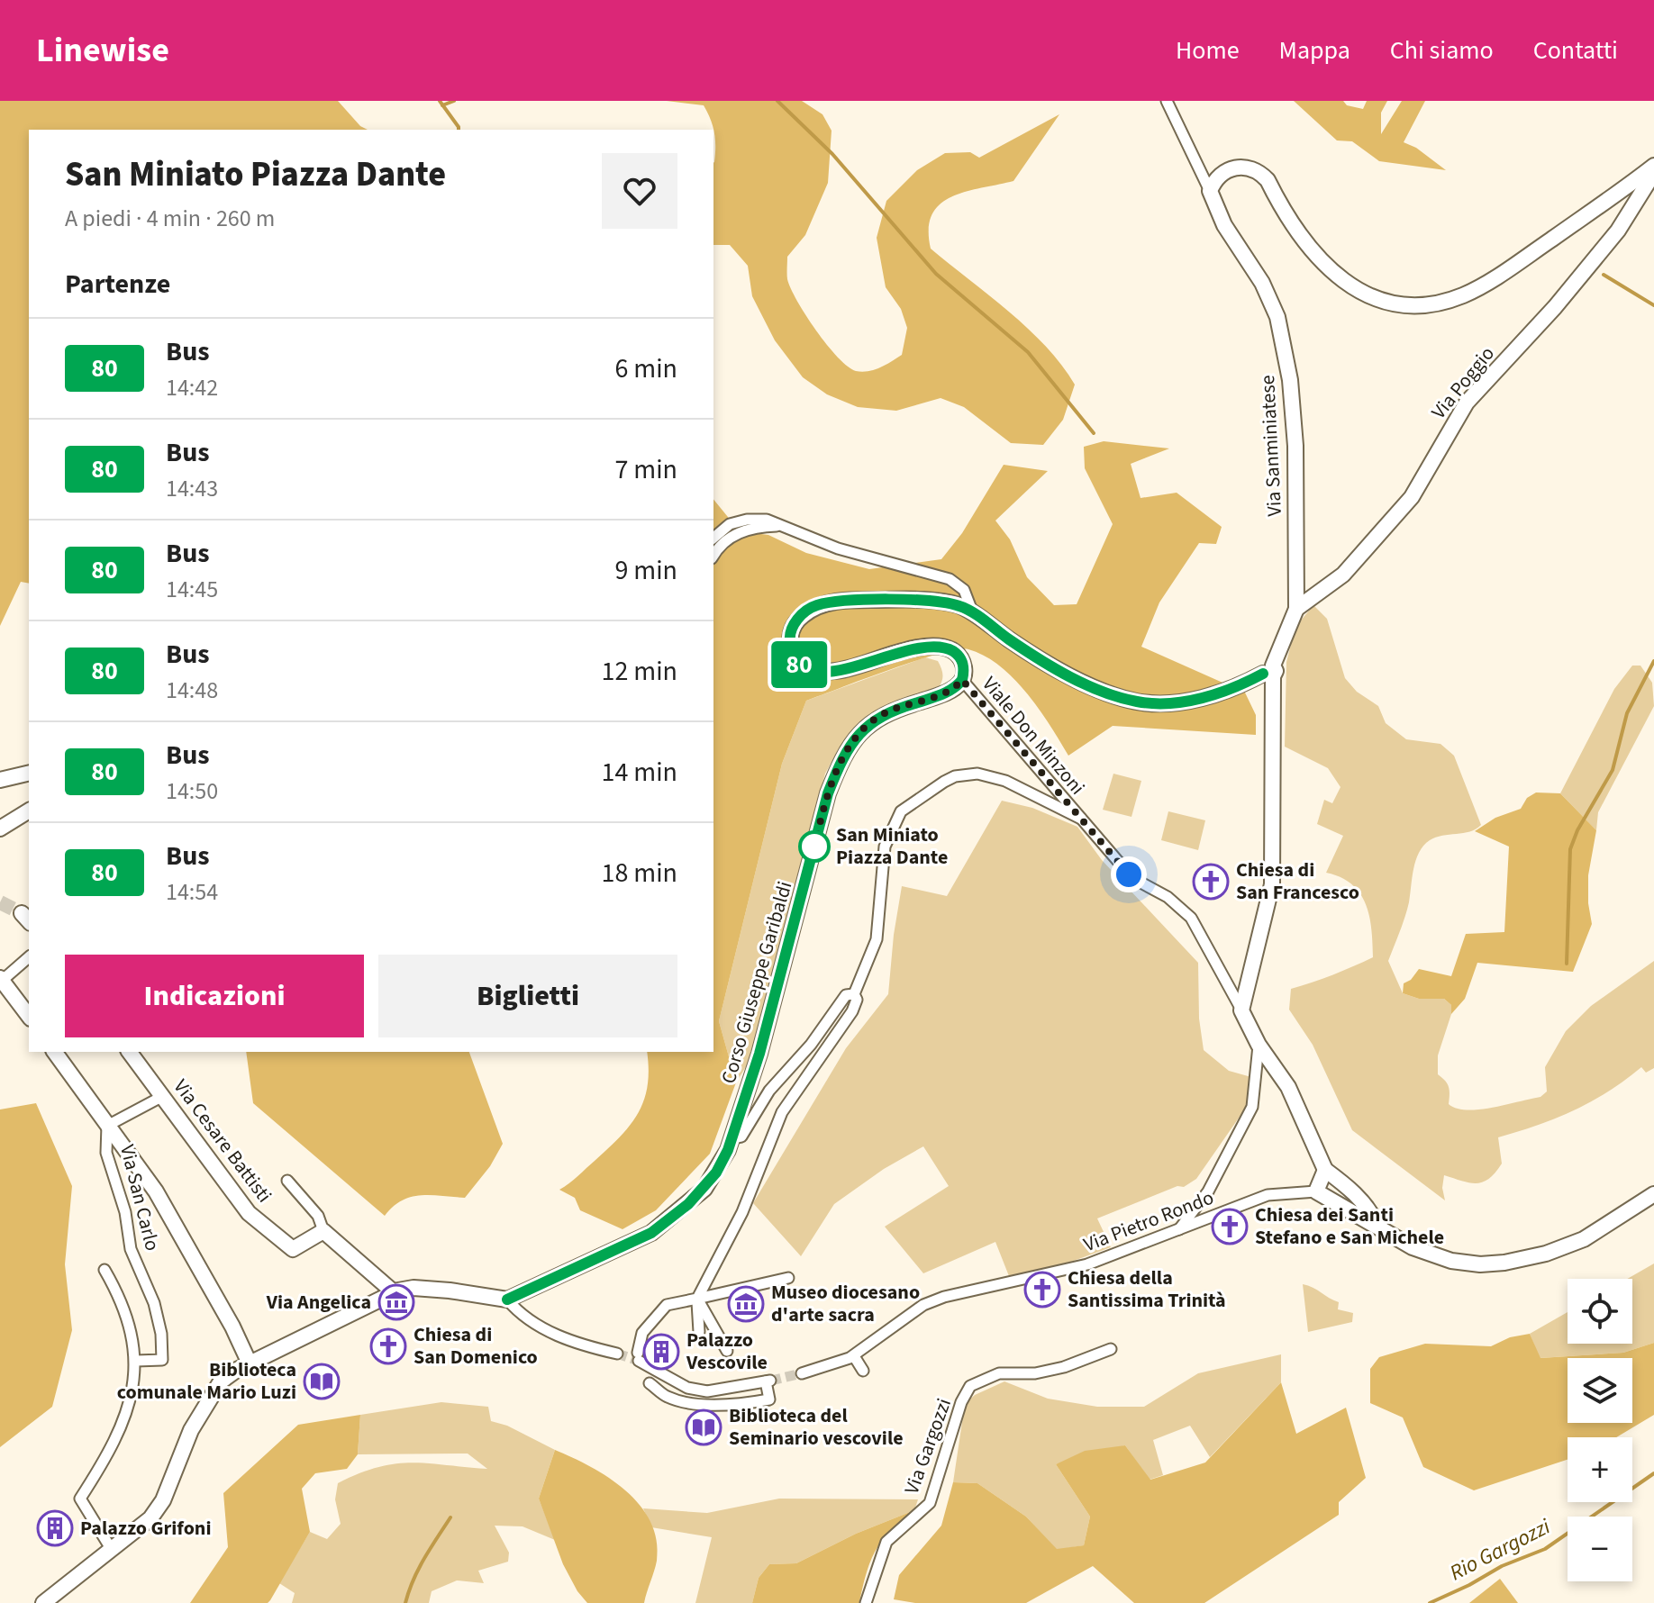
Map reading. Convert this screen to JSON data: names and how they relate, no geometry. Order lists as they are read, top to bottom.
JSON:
{
  "streets": {
    "main road": [
      "Via Poggio",
      "Via Sanminiatese",
      "Corso Giuseppe Garibaldi",
      "Via Cesare Battisti"
    ],
    "street": [
      "Viale Don Minzoni",
      "Via San Carlo",
      "Via Pietro Rondo",
      "Via Gargozzi"
    ]
  },
  "crossings": [
    ["Via Poggio", "Via Sanminiatese"],
    ["Viale Don Minzoni", "Corso Giuseppe Garibaldi"]
  ],
  "water": ["Rio Gargozzi"],
  "places": {
    "other": ["San Miniato Piazza Dante"],
    "church": [
      "Chiesa di San Francesco",
      "Chiesa dei Santi Stefano e San Michele",
      "Chiesa della Santissima Trinità",
      "Chiesa di San Domenico"
    ],
    "museum": ["Via Angelica", "Museo diocesano d'arte sacra"],
    "building": ["Palazzo Vescovile", "Palazzo Grifoni"],
    "library": ["Biblioteca comunale Mario Luzi", "Biblioteca del Seminario vescovile"]
  },
  "lines": ["bus line 80"],
  "page": {
    "header": "Linewise",
    "nav": [
      "Home",
      "Mappa",
      "Chi siamo",
      "Contatti"
    ],
    "on_map": "80",
    "heading": [
      ["San Miniato Piazza Dante", "A piedi · 4 min · 260 m"],
      "Partenze"
    ],
    "list": [
      {
        "mark": "80",
        "name": "Bus",
        "note": "14:42",
        "value": "6 min"
      },
      {
        "mark": "80",
        "name": "Bus",
        "note": "14:43",
        "value": "7 min"
      },
      {
        "mark": "80",
        "name": "Bus",
        "note": "14:45",
        "value": "9 min"
      },
      {
        "mark": "80",
        "name": "Bus",
        "note": "14:48",
        "value": "12 min"
      },
      {
        "mark": "80",
        "name": "Bus",
        "note": "14:50",
        "value": "14 min"
      },
      {
        "mark": "80",
        "name": "Bus",
        "note": "14:54",
        "value": "18 min"
      }
    ],
    "buttons": ["Indicazioni", "Biglietti"],
    "map_buttons": ["+", "−"]
  }
}
